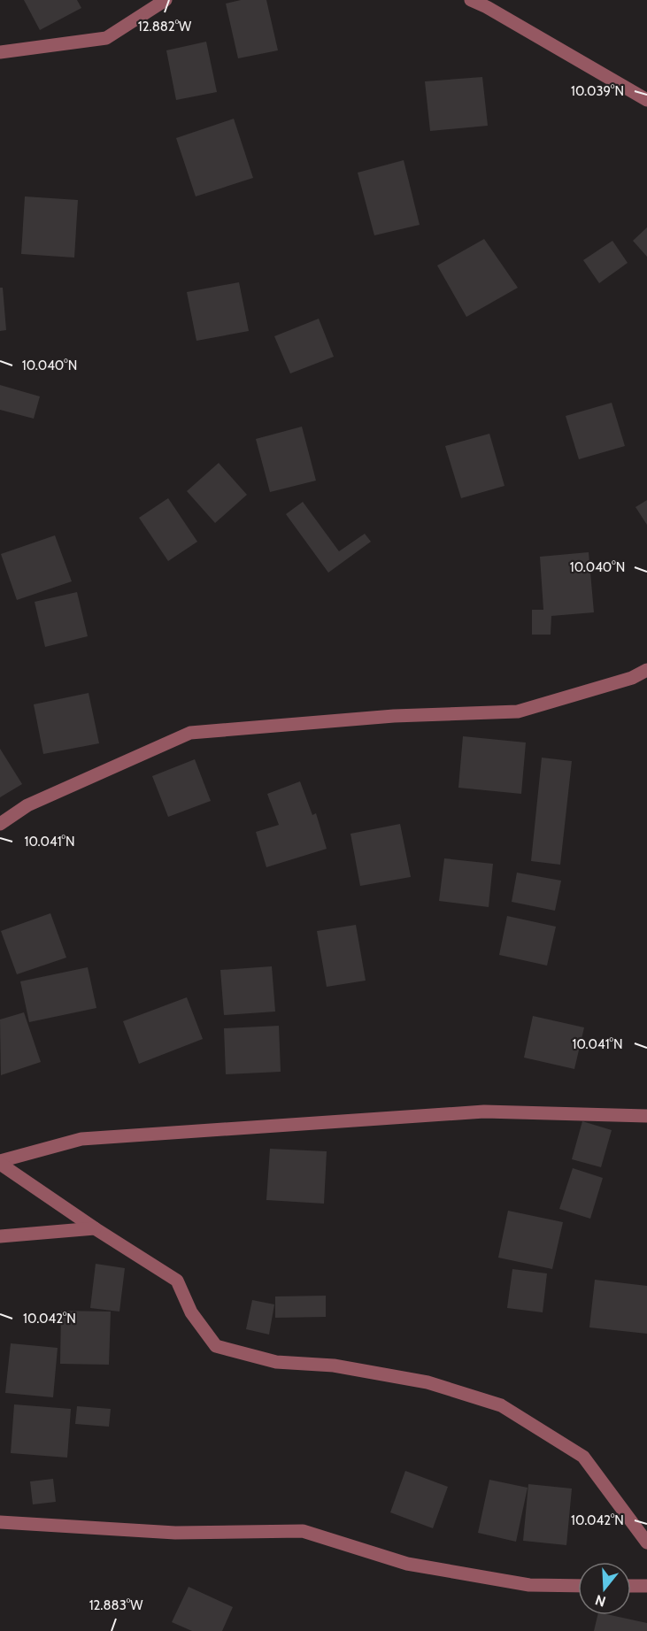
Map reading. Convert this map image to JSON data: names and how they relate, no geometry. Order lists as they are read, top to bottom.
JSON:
{
  "north": "bottom",
  "coordinates": [
    "12.882°W",
    "10.039°N",
    "10.040°N",
    "10.041°N",
    "10.042°N",
    "12.883°W"
  ]
}
